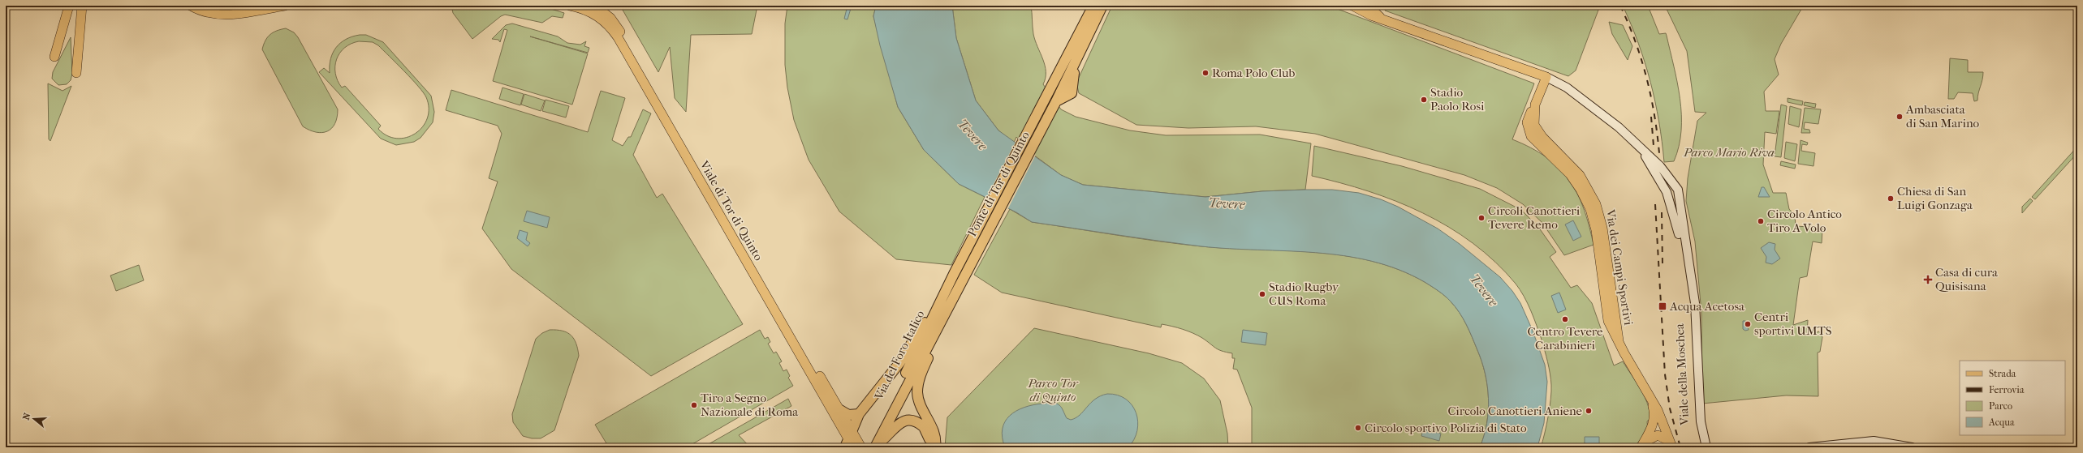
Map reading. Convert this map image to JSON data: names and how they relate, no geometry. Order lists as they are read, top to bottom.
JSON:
{
  "streets": {
    "highway": ["Ponte di Tor di Quinto", "Via del Foro Italico"],
    "main road": ["Viale di Tor di Quinto", "Via dei Campi Sportivi", "Viale della Moschea"]
  },
  "crossings": [
    ["Ponte di Tor di Quinto", "Via del Foro Italico"]
  ],
  "water": ["Tevere"],
  "parks": ["Parco Mario Riva", "Parco Tor di Quinto"],
  "places": {
    "other": [
      "Roma Polo Club",
      "Stadio Paolo Rosi",
      "Ambasciata di San Marino",
      "Chiesa di San Luigi Gonzaga",
      "Circoli Canottieri Tevere Remo",
      "Circolo Antico Tiro A Volo",
      "Stadio Rugby CUS Roma",
      "Centro Tevere Carabinieri",
      "Centri sportivi UMTS",
      "Tiro a Segno Nazionale di Roma",
      "Circolo Canottieri Aniene",
      "Circolo sportivo Polizia di Stato"
    ],
    "health": ["Casa di cura Quisisana"],
    "transit": ["Acqua Acetosa"]
  },
  "legend": [
    "Strada",
    "Ferrovia",
    "Parco",
    "Acqua"
  ],
  "north": "left"
}
